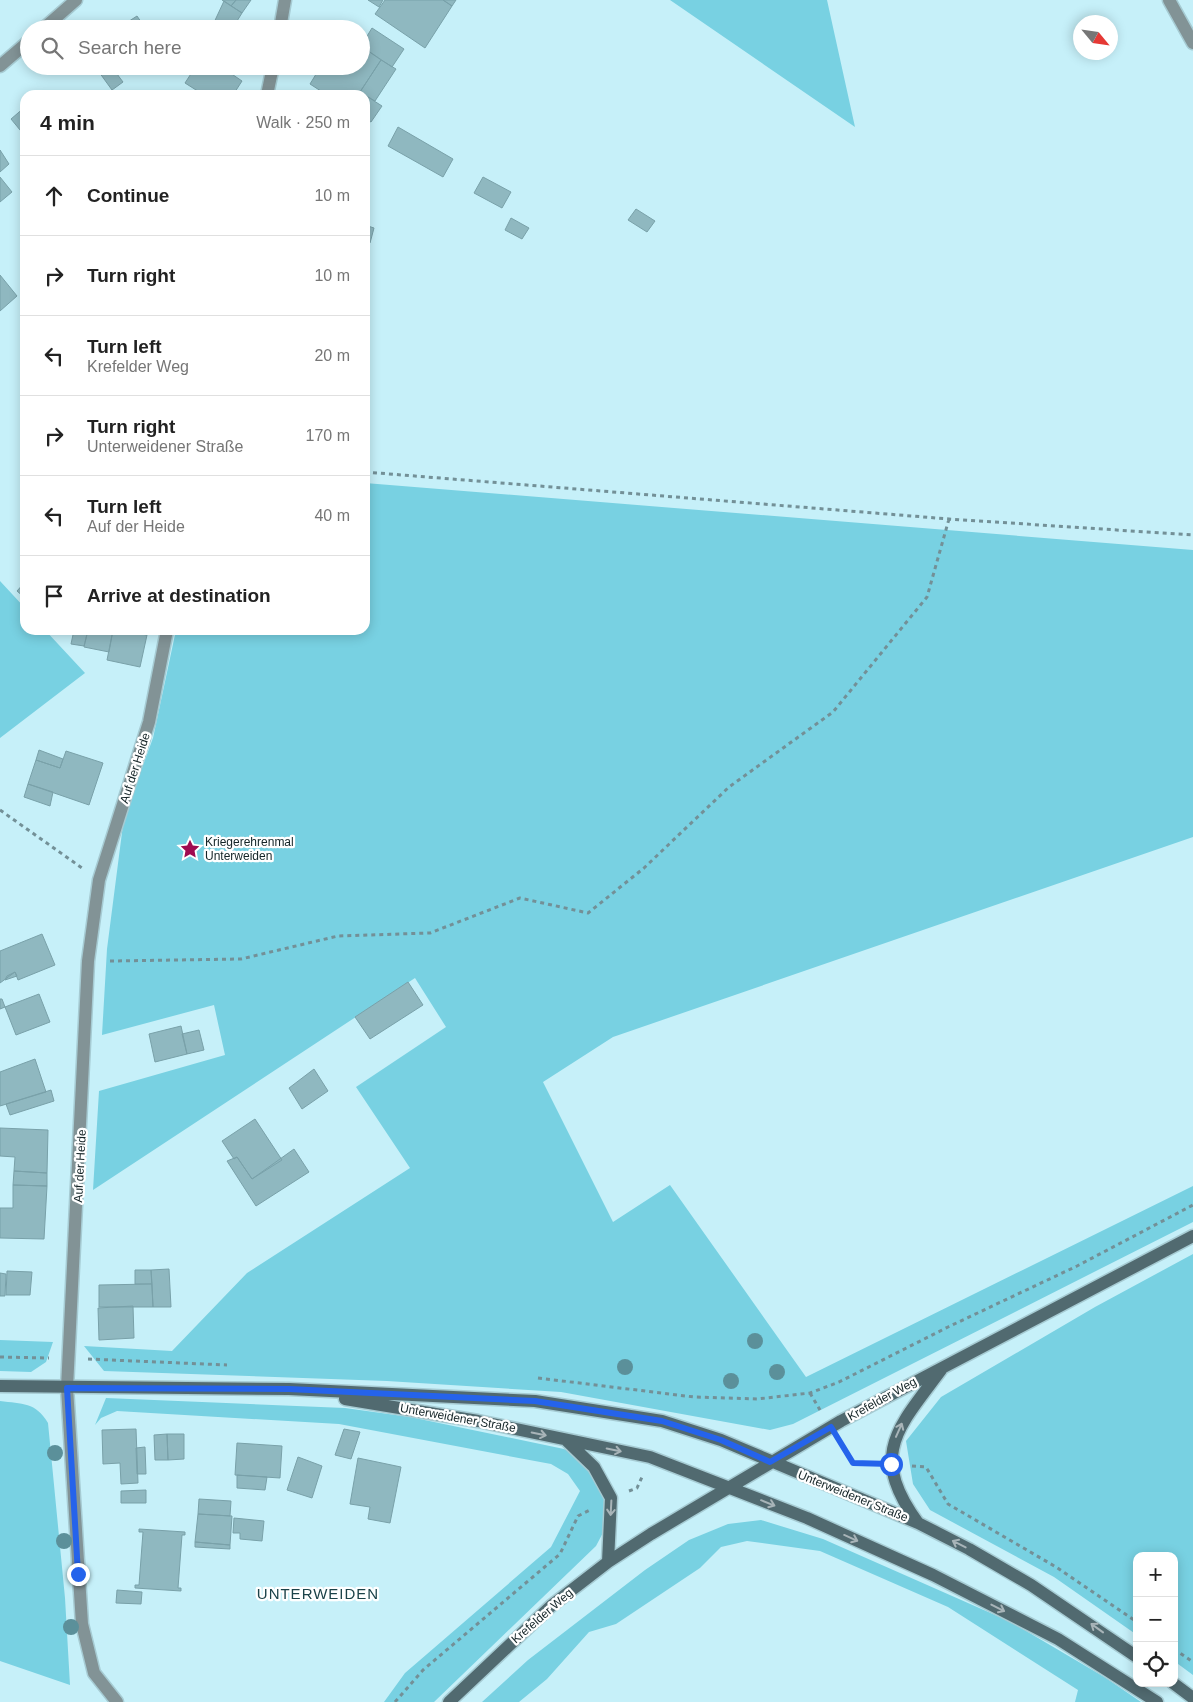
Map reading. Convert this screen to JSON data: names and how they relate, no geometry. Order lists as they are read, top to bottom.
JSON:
{
  "streets": {
    "street": ["Auf der Heide", "Krefelder Weg", "Unterweidener Straße"]
  },
  "crossings": [
    ["Auf der Heide", "Unterweidener Straße"],
    ["Krefelder Weg", "Unterweidener Straße"]
  ],
  "districts": ["UNTERWEIDEN"],
  "places": {
    "place": ["Kriegerehrenmal Unterweiden"]
  },
  "north": "bottom right",
  "page": {
    "search": "Search here",
    "heading": ["4 min", "Walk · 250 m"],
    "list": [
      ["Continue", "10 m"],
      ["Turn right", "10 m"],
      ["Turn left", "Krefelder Weg", "20 m"],
      ["Turn right", "Unterweidener Straße", "170 m"],
      ["Turn left", "Auf der Heide", "40 m"],
      "Arrive at destination"
    ],
    "map_buttons": ["+", "−"]
  }
}
